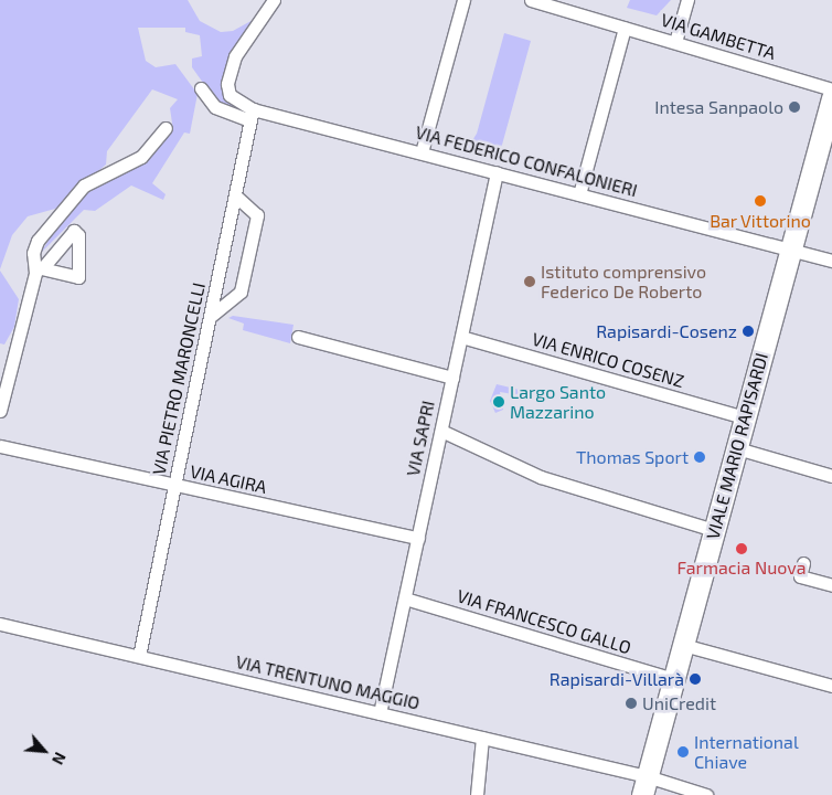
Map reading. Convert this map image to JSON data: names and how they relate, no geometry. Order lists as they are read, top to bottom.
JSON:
{
  "streets": {
    "main road": ["VIALE MARIO RAPISARDI"],
    "street": [
      "VIA GAMBETTA",
      "VIA FEDERICO CONFALONIERI",
      "VIA ENRICO COSENZ",
      "VIA PIETRO MARONCELLI",
      "VIA SAPRI",
      "VIA AGIRA",
      "VIA FRANCESCO GALLO",
      "VIA TRENTUNO MAGGIO"
    ]
  },
  "crossings": [
    ["VIA FEDERICO CONFALONIERI", "VIA PIETRO MARONCELLI"],
    ["VIA FEDERICO CONFALONIERI", "VIA SAPRI"],
    ["VIA FEDERICO CONFALONIERI", "VIALE MARIO RAPISARDI"],
    ["VIA ENRICO COSENZ", "VIA SAPRI"],
    ["VIA ENRICO COSENZ", "VIALE MARIO RAPISARDI"],
    ["VIA PIETRO MARONCELLI", "VIA AGIRA"],
    ["VIA PIETRO MARONCELLI", "VIA TRENTUNO MAGGIO"],
    ["VIA SAPRI", "VIA AGIRA"],
    ["VIA SAPRI", "VIA FRANCESCO GALLO"],
    ["VIA SAPRI", "VIA TRENTUNO MAGGIO"],
    ["VIALE MARIO RAPISARDI", "VIA FRANCESCO GALLO"],
    ["VIALE MARIO RAPISARDI", "VIA TRENTUNO MAGGIO"]
  ],
  "places": [
    "Intesa Sanpaolo",
    "Bar Vittorino",
    "Istituto comprensivo Federico De Roberto",
    "Rapisardi-Cosenz",
    "Largo Santo Mazzarino",
    "Thomas Sport",
    "Farmacia Nuova",
    "Rapisardi-Villarà",
    "UniCredit",
    "International Chiave"
  ],
  "north": "bottom right"
}
